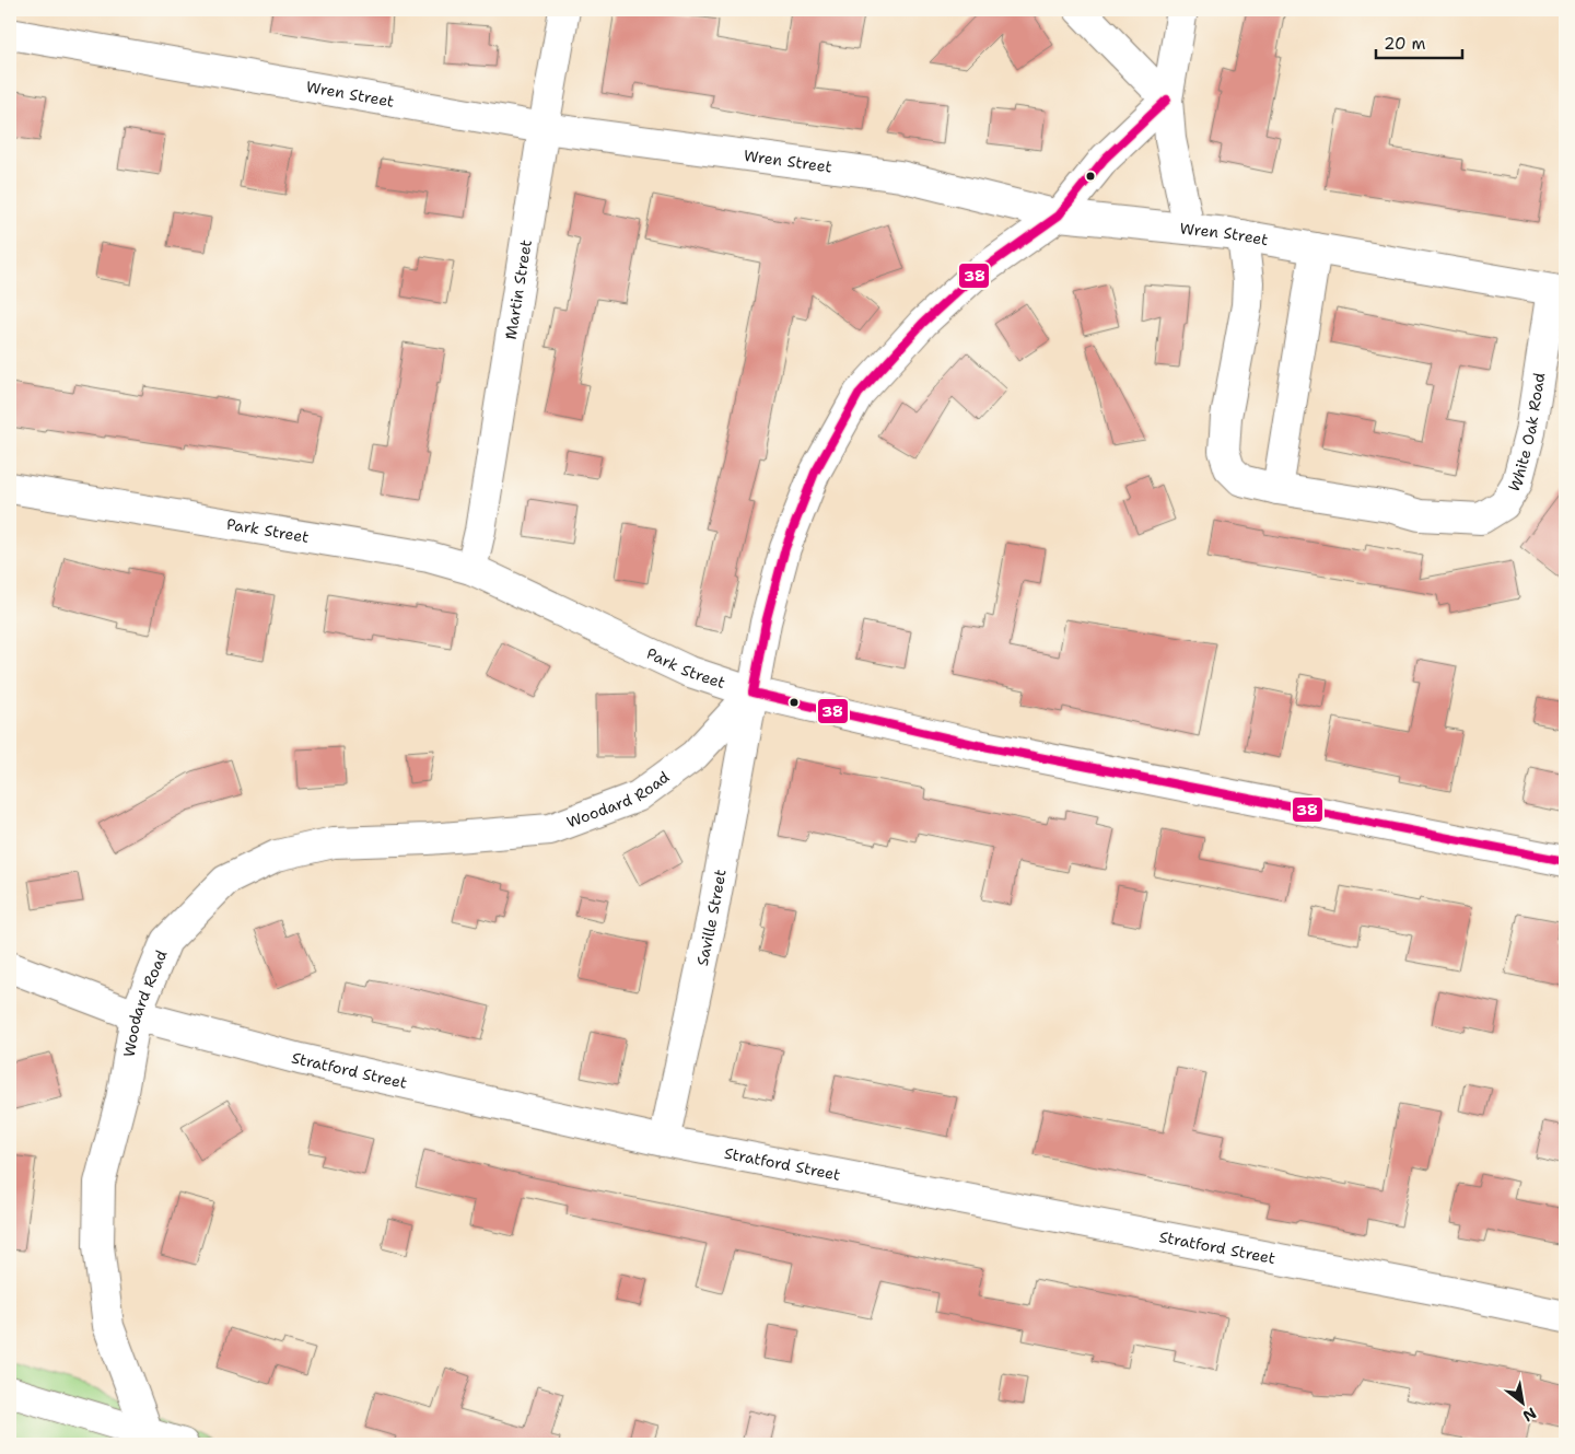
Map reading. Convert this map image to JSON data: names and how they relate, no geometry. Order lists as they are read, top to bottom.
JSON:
{
  "streets": {
    "street": [
      "Wren Street",
      "Martin Street",
      "White Oak Road",
      "Park Street",
      "Woodard Road",
      "Saville Street",
      "Stratford Street"
    ]
  },
  "crossings": [
    ["Wren Street", "Martin Street"],
    ["Wren Street", "White Oak Road"],
    ["Martin Street", "Park Street"],
    ["Park Street", "Woodard Road"],
    ["Park Street", "Saville Street"],
    ["Woodard Road", "Saville Street"],
    ["Woodard Road", "Stratford Street"],
    ["Saville Street", "Stratford Street"]
  ],
  "lines": ["transit line 38"],
  "scale_bar": "20 m",
  "north": "bottom right"
}
